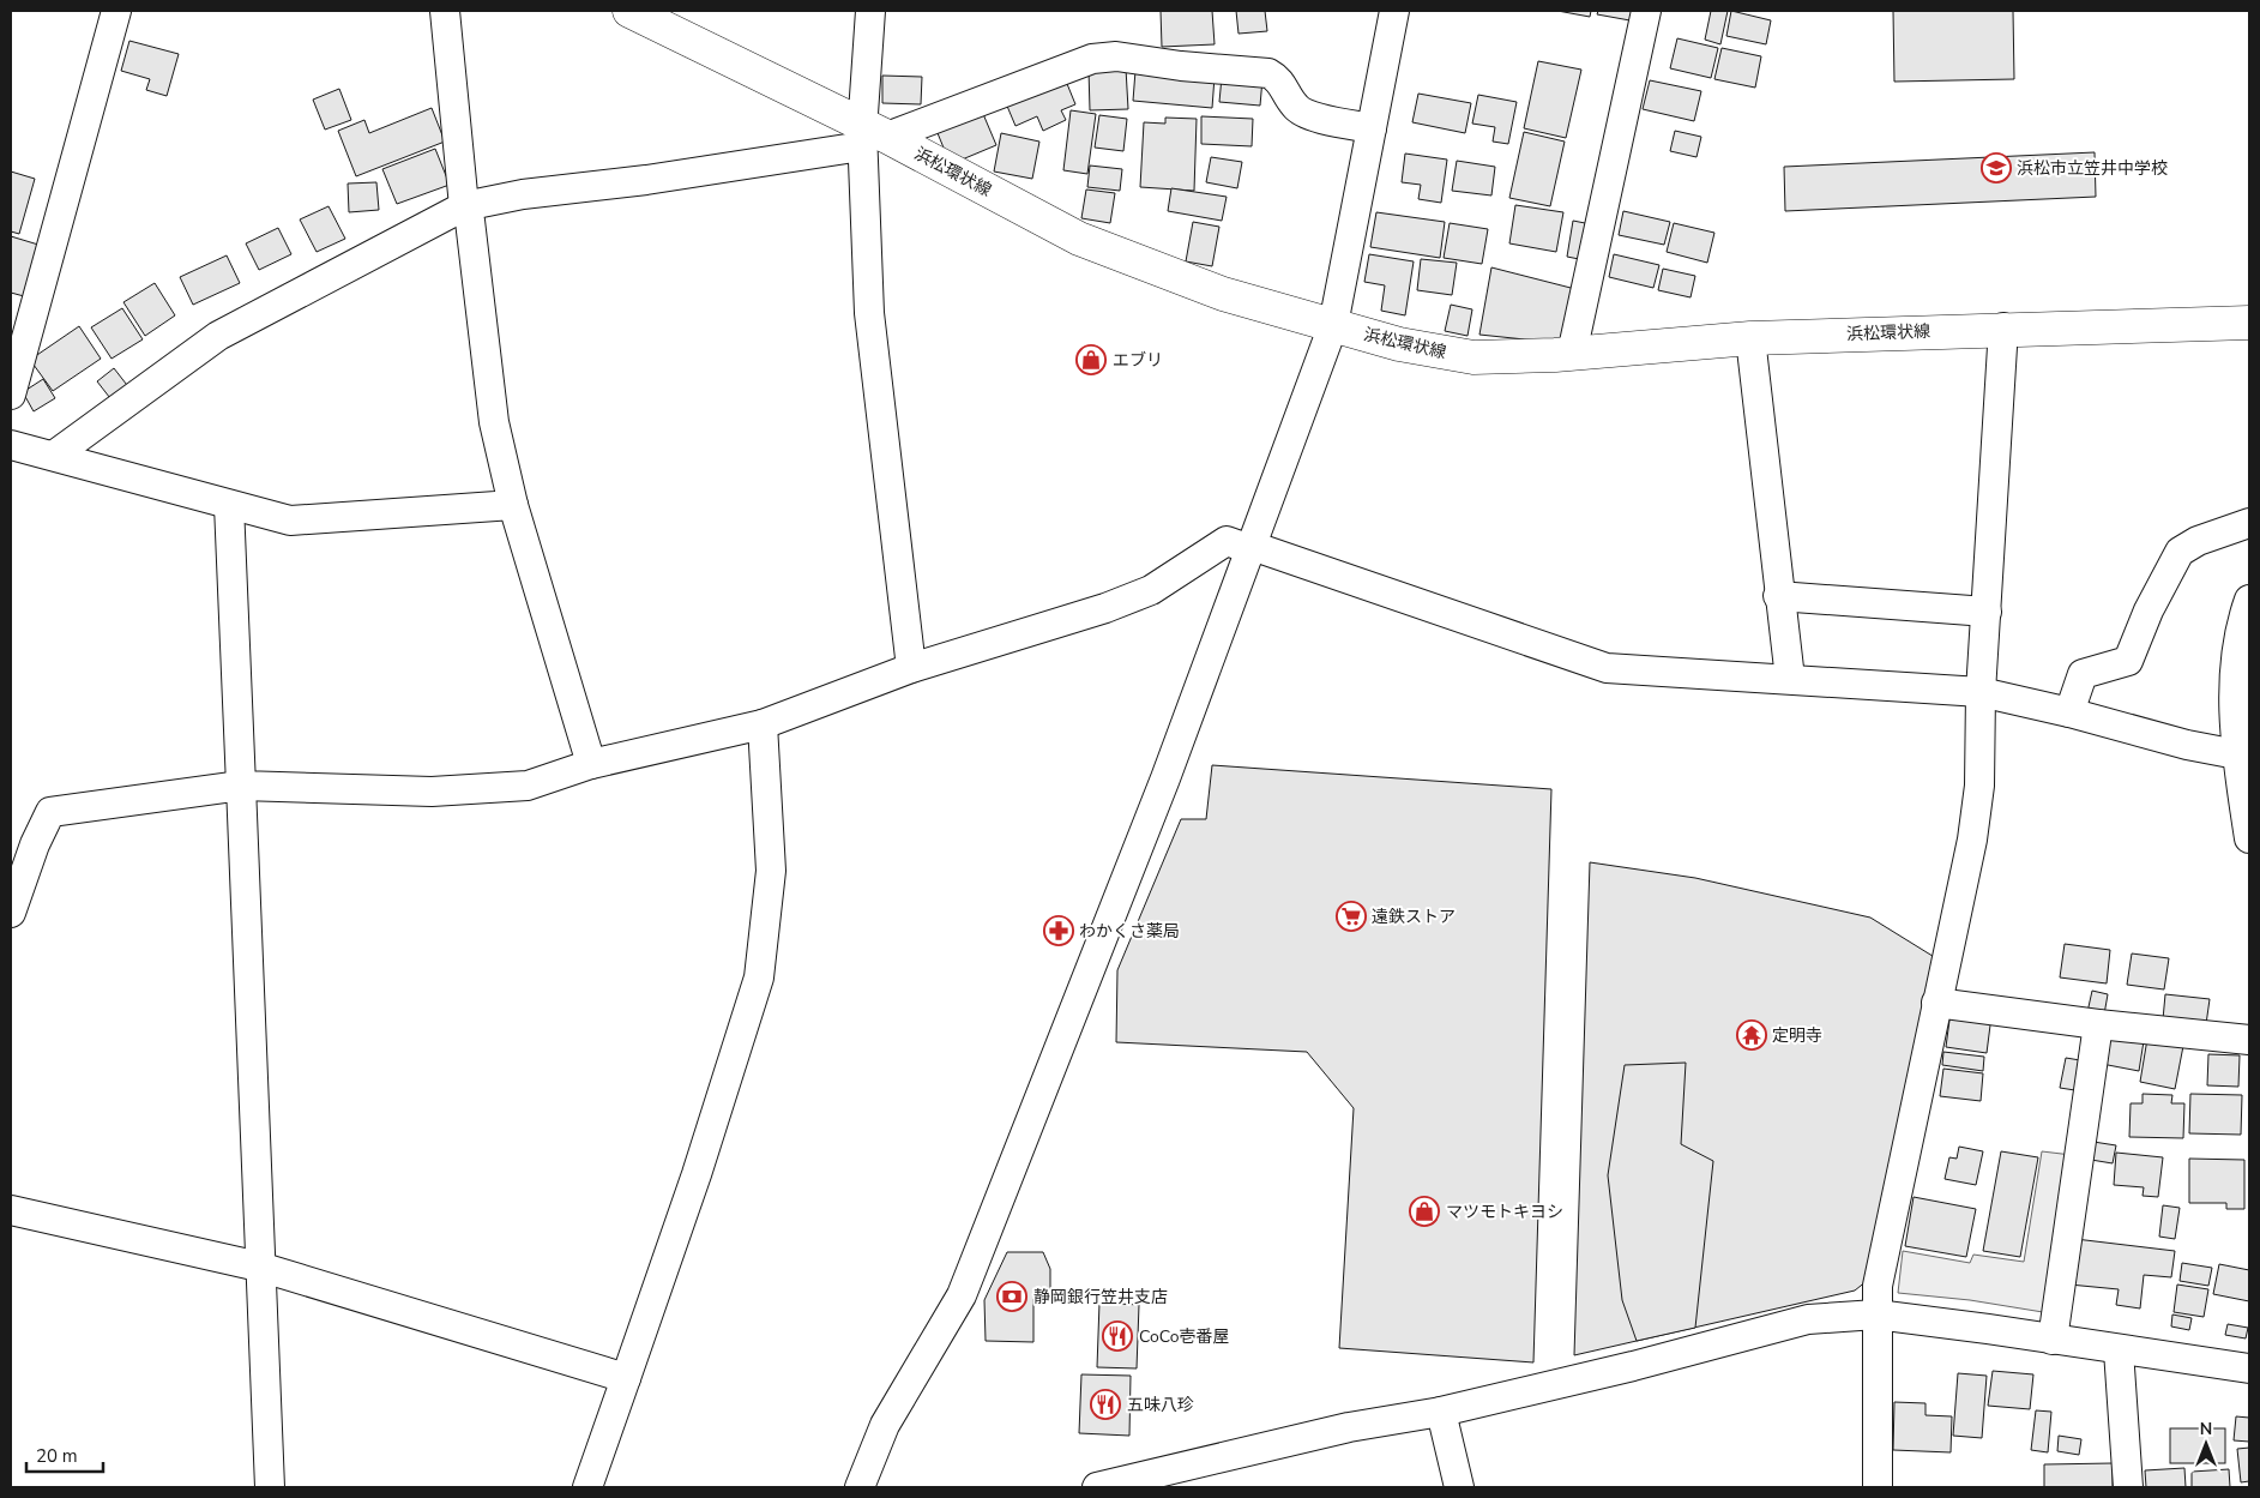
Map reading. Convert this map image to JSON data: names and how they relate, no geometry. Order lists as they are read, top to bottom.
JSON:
{
  "streets": {
    "main road": ["浜松環状線"]
  },
  "places": {
    "school or university": ["浜松市立笠井中学校"],
    "shop": ["エブリ", "マツモトキヨシ"],
    "supermarket": ["遠鉄ストア"],
    "pharmacy": ["わかくさ薬局"],
    "temple": ["定明寺"],
    "bank": ["静岡銀行笠井支店"],
    "restaurant": ["CoCo壱番屋", "五味八珍"]
  },
  "scale_bar": "20 m",
  "north": "top"
}
